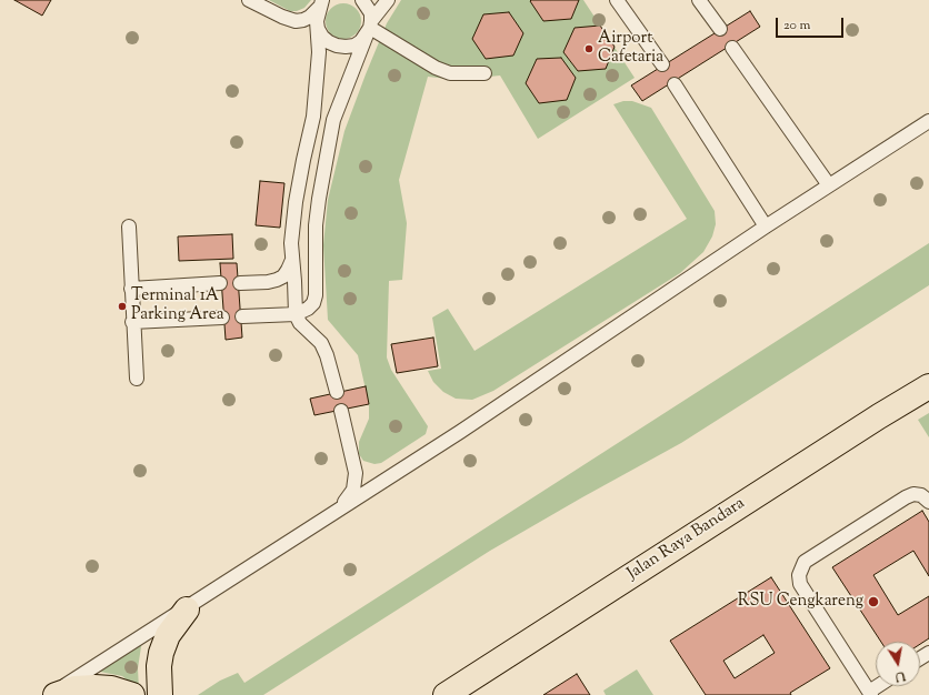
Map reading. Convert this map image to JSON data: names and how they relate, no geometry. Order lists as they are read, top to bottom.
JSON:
{
  "streets": {
    "main road": ["Jalan Raya Bandara"]
  },
  "places": ["Airport Cafetaria", "Terminal 1A Parking Area", "RSU Cengkareng"],
  "scale_bar": "20 m",
  "north": "bottom"
}
